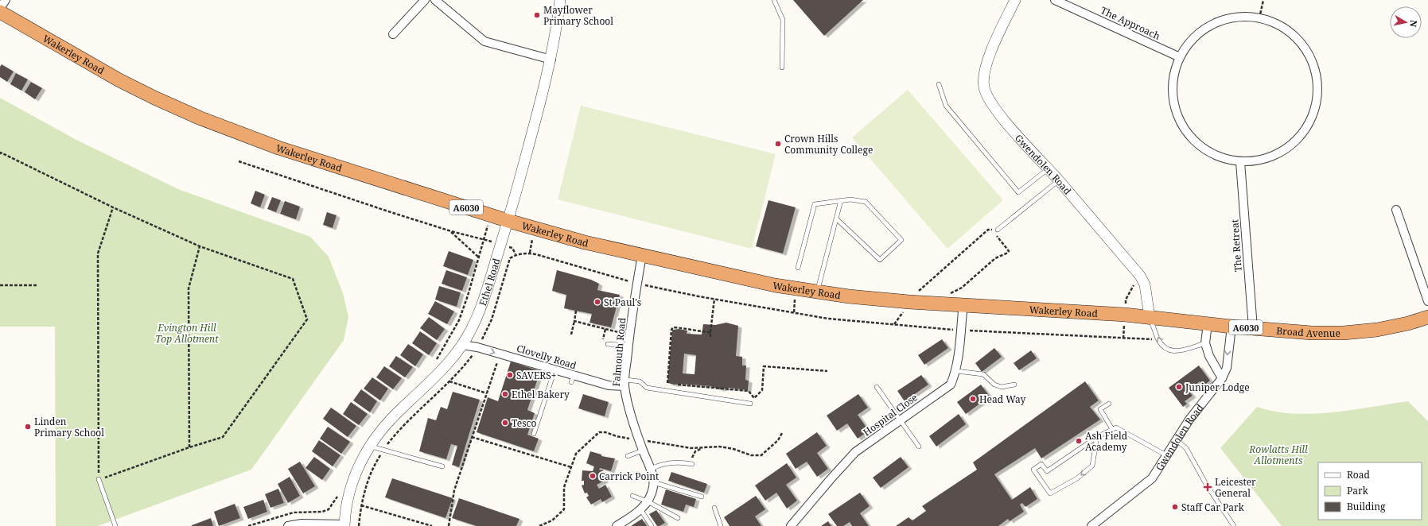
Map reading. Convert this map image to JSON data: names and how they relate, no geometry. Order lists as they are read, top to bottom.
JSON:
{
  "streets": {
    "highway": ["Wakerley Road", "A6030", "Broad Avenue"],
    "street": [
      "The Approach",
      "Gwendolen Road",
      "The Retreat",
      "Ethel Road",
      "Falmouth Road",
      "Clovelly Road",
      "Hospital Close"
    ]
  },
  "crossings": [
    ["Wakerley Road", "Gwendolen Road"],
    ["Wakerley Road", "Ethel Road"],
    ["Wakerley Road", "Broad Avenue"],
    ["Wakerley Road", "Falmouth Road"],
    ["Wakerley Road", "Hospital Close"],
    ["Gwendolen Road", "Broad Avenue"],
    ["The Retreat", "Broad Avenue"],
    ["Ethel Road", "Clovelly Road"],
    ["Falmouth Road", "Clovelly Road"]
  ],
  "parks": ["Evington Hill Top Allotment", "Rowlatts Hill Allotments"],
  "places": {
    "other": [
      "Mayflower Primary School",
      "Crown Hills Community College",
      "St Paul's",
      "SAVERS+",
      "Juniper Lodge",
      "Ethel Bakery",
      "Head Way",
      "Tesco",
      "Linden Primary School",
      "Ash Field Academy",
      "Carrick Point",
      "Staff Car Park"
    ],
    "health": ["Leicester General"]
  },
  "legend": ["Road", "Park", "Building"],
  "north": "right"
}
